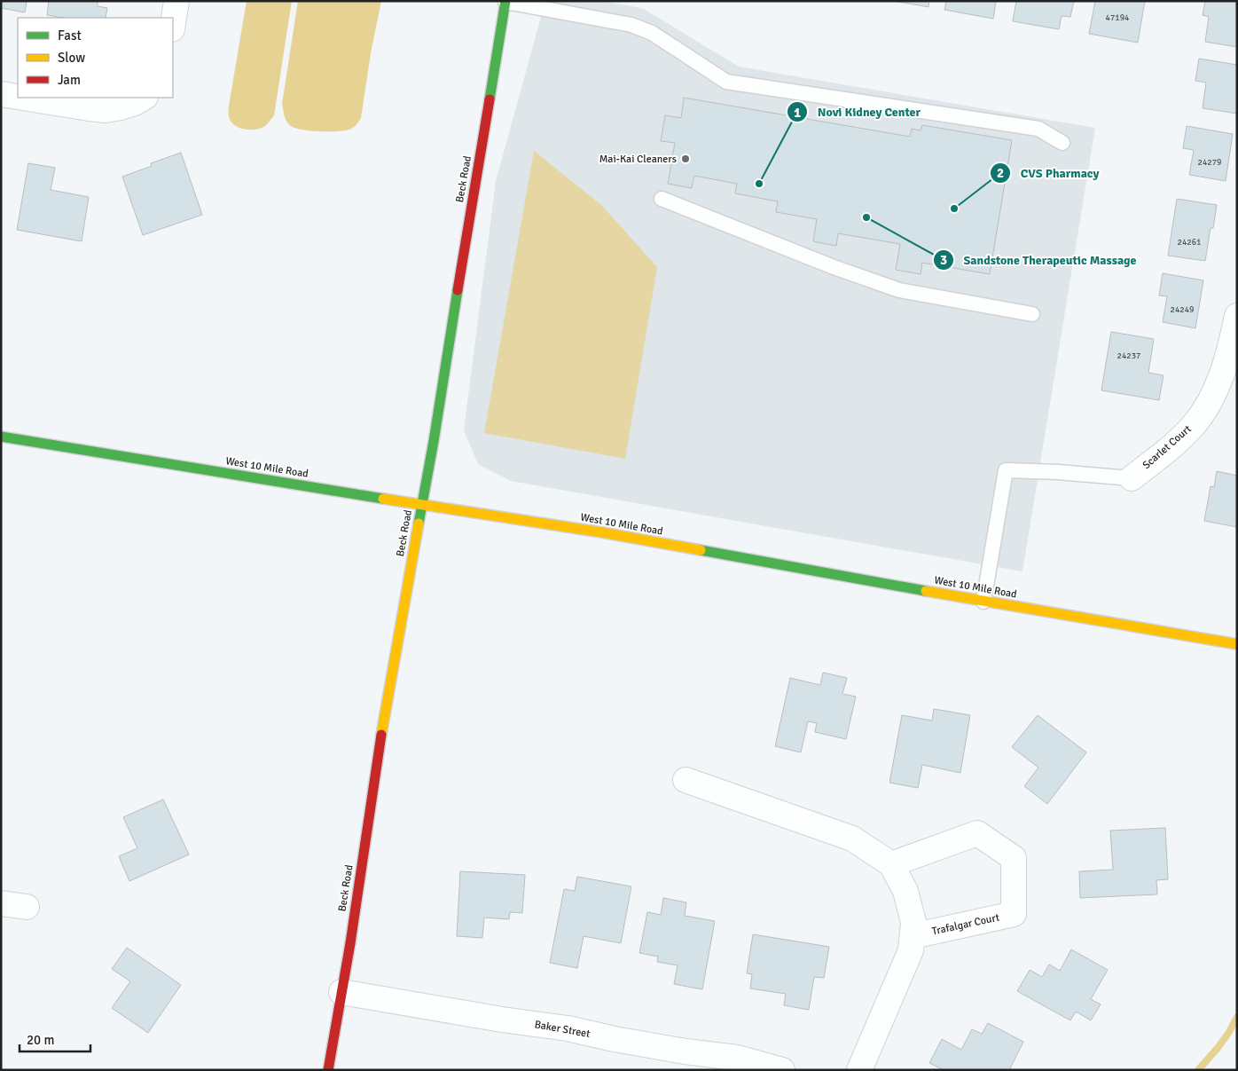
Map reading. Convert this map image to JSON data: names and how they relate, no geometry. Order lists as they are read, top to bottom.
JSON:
{
  "streets": {
    "main road": ["Beck Road", "West 10 Mile Road"],
    "street": ["Scarlet Court", "Trafalgar Court", "Baker Street"]
  },
  "crossings": [
    ["Beck Road", "West 10 Mile Road"],
    ["Beck Road", "Baker Street"]
  ],
  "places": [
    "Mai-Kai Cleaners",
    "Novi Kidney Center",
    "CVS Pharmacy",
    "Sandstone Therapeutic Massage"
  ],
  "house_numbers": [
    "47194",
    "24279",
    "24261",
    "24249",
    "24237"
  ],
  "legend": ["Fast", "Slow", "Jam"],
  "scale_bar": "20 m"
}
